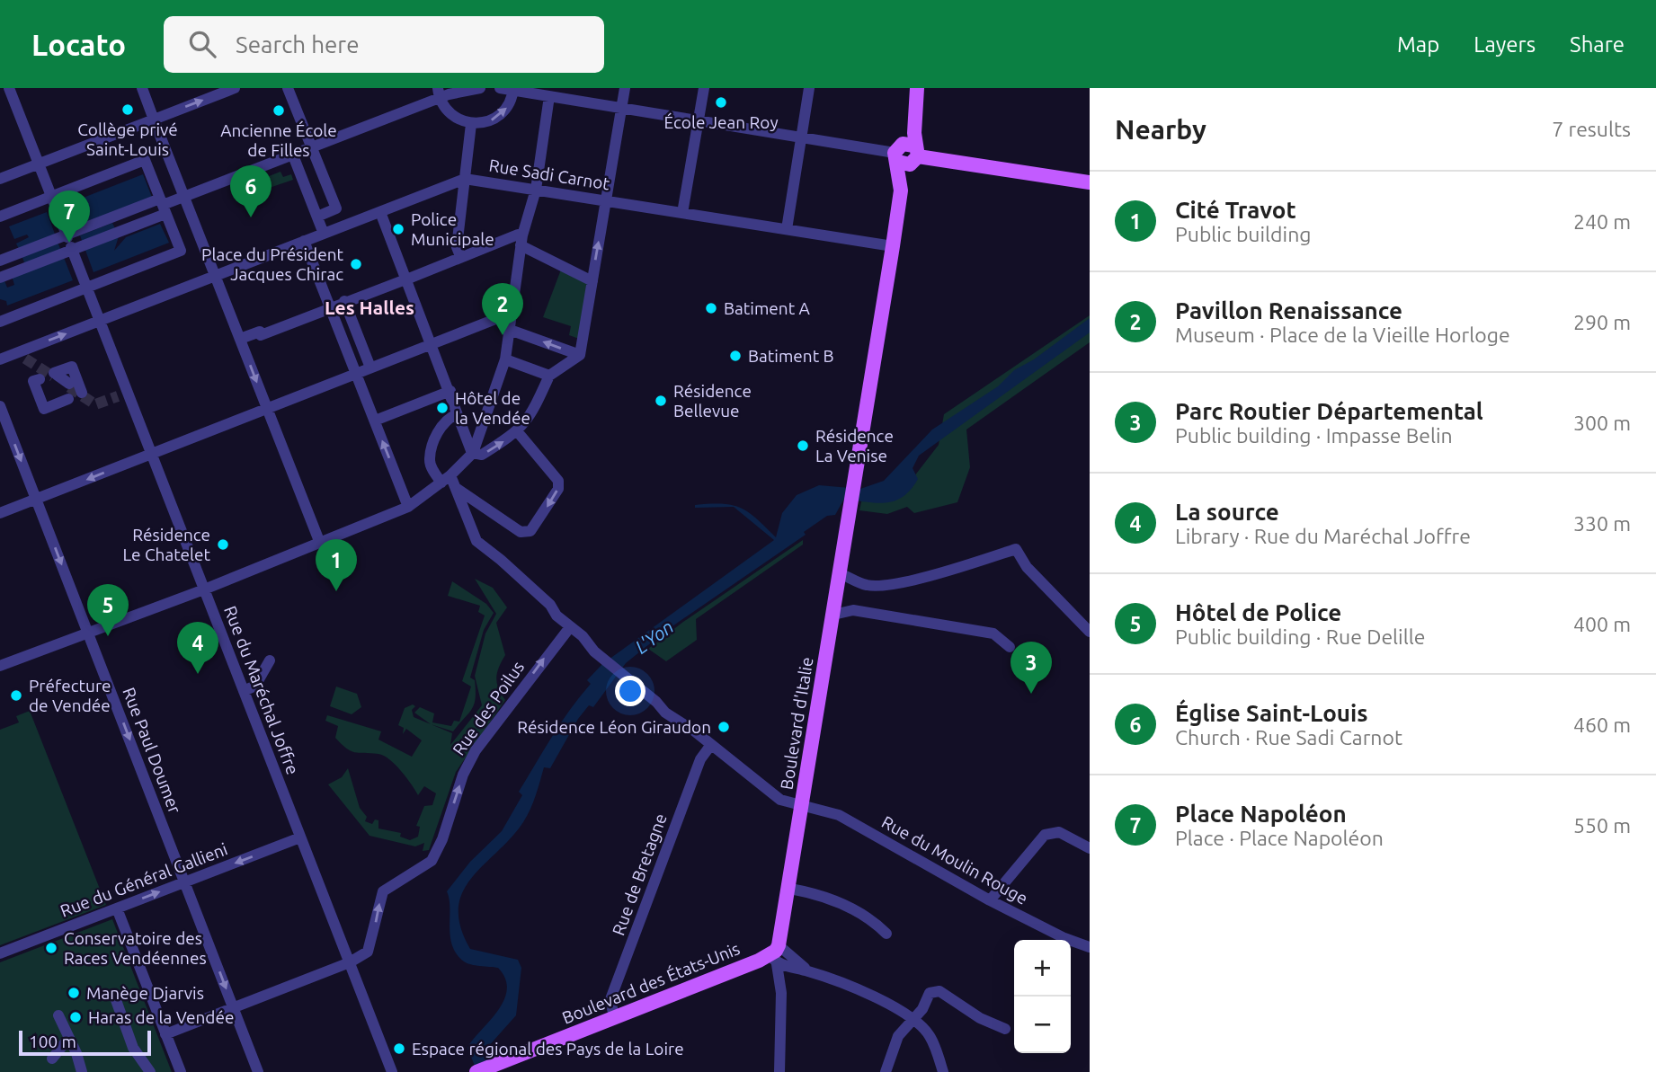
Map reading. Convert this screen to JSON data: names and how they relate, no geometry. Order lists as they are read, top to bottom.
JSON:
{
  "streets": {
    "main road": ["Boulevard d'Italie", "Boulevard des États-Unis"],
    "street": [
      "Rue Sadi Carnot",
      "Rue du Maréchal Joffre",
      "Rue des Poilus",
      "Rue Paul Doumer",
      "Rue du Moulin Rouge",
      "Rue de Bretagne",
      "Rue du Général Gallieni"
    ]
  },
  "crossings": [
    ["Rue Sadi Carnot", "Rue du Maréchal Joffre"],
    ["Rue Sadi Carnot", "Boulevard d'Italie"],
    ["Rue du Maréchal Joffre", "Rue des Poilus"],
    ["Rue du Maréchal Joffre", "Rue du Général Gallieni"],
    ["Rue des Poilus", "Rue du Moulin Rouge"],
    ["Boulevard d'Italie", "Rue du Moulin Rouge"],
    ["Boulevard d'Italie", "Boulevard des États-Unis"],
    ["Rue Paul Doumer", "Rue du Général Gallieni"],
    ["Rue du Moulin Rouge", "Rue de Bretagne"],
    ["Rue de Bretagne", "Boulevard des États-Unis"]
  ],
  "one_way": ["Rue des Poilus", "Rue Paul Doumer"],
  "districts": ["Les Halles"],
  "water": ["L'Yon"],
  "places": [
    "École Jean Roy",
    "Collège privé Saint-Louis",
    "Ancienne École de Filles",
    "Police Municipale",
    "Place du Président Jacques Chirac",
    "Batiment A",
    "Batiment B",
    "Résidence Bellevue",
    "Hôtel de la Vendée",
    "Résidence La Venise",
    "Résidence Le Chatelet",
    "Préfecture de Vendée",
    "Résidence Léon Giraudon",
    "Conservatoire des Races Vendéennes",
    "Manège Djarvis",
    "Haras de la Vendée",
    "Espace régional des Pays de la Loire"
  ],
  "scale_bar": "100 m",
  "page": {
    "header": "Locato",
    "search": "Search here",
    "nav": ["Map", "Layers", "Share"],
    "heading": ["Nearby", "7 results"],
    "pins": [
      "6",
      "7",
      "2",
      "1",
      "5",
      "4",
      "3"
    ],
    "list": [
      {
        "mark": "1",
        "name": "Cité Travot",
        "note": "Public building",
        "value": "240 m"
      },
      {
        "mark": "2",
        "name": "Pavillon Renaissance",
        "note": "Museum · Place de la Vieille Horloge",
        "value": "290 m"
      },
      {
        "mark": "3",
        "name": "Parc Routier Départemental",
        "note": "Public building · Impasse Belin",
        "value": "300 m"
      },
      {
        "mark": "4",
        "name": "La source",
        "note": "Library · Rue du Maréchal Joffre",
        "value": "330 m"
      },
      {
        "mark": "5",
        "name": "Hôtel de Police",
        "note": "Public building · Rue Delille",
        "value": "400 m"
      },
      {
        "mark": "6",
        "name": "Église Saint-Louis",
        "note": "Church · Rue Sadi Carnot",
        "value": "460 m"
      },
      {
        "mark": "7",
        "name": "Place Napoléon",
        "note": "Place · Place Napoléon",
        "value": "550 m"
      }
    ],
    "map_buttons": ["+", "−"],
    "scale": "100 m"
  }
}
